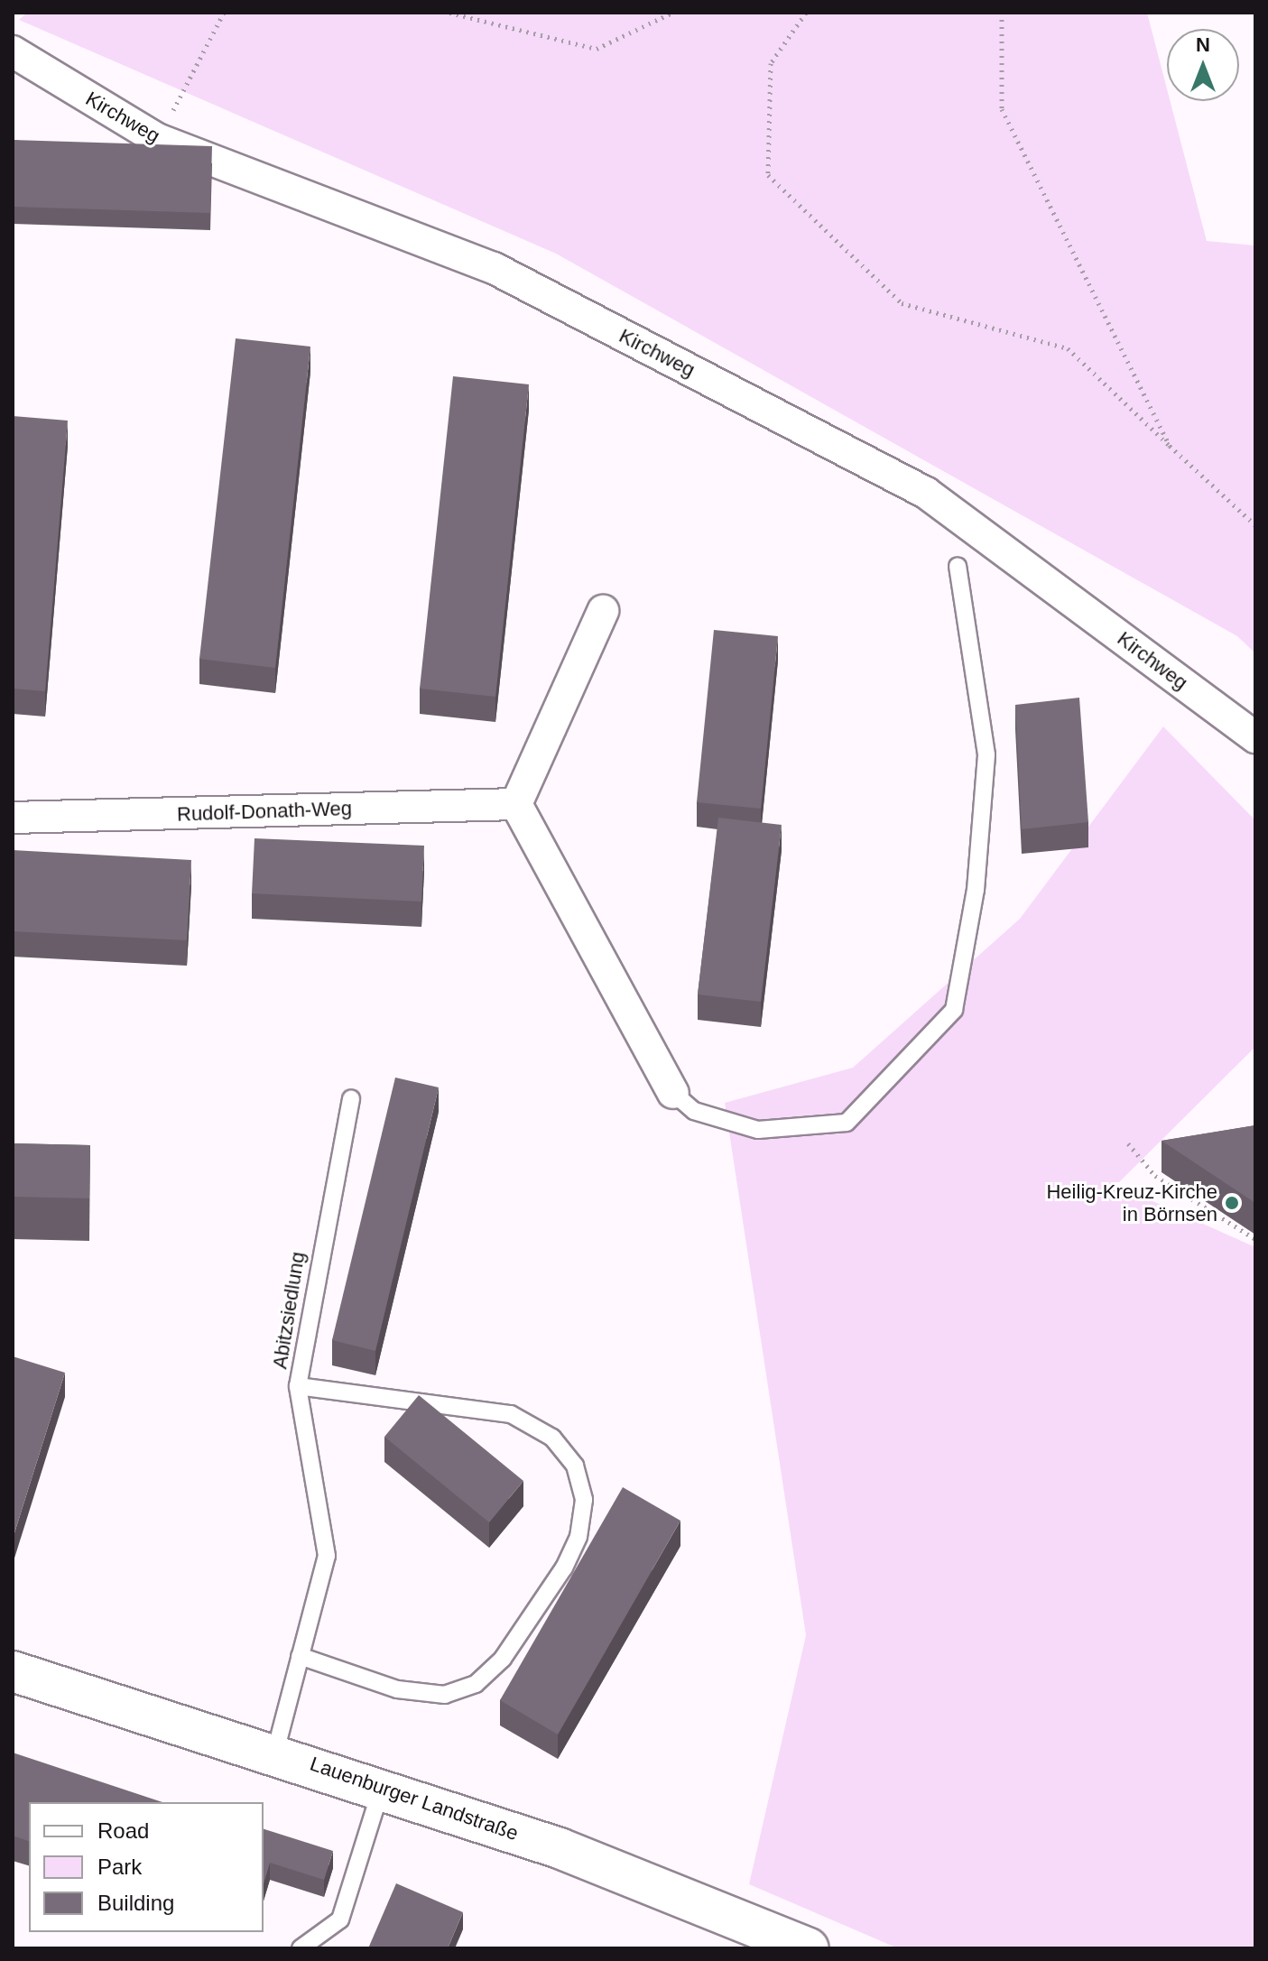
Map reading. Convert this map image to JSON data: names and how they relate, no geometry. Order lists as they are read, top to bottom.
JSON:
{
  "streets": {
    "main road": ["Lauenburger Landstraße"],
    "street": ["Kirchweg", "Rudolf-Donath-Weg"],
    "lane": ["Abitzsiedlung"]
  },
  "crossings": [
    ["Abitzsiedlung", "Lauenburger Landstraße"]
  ],
  "places": ["Heilig-Kreuz-Kirche in Börnsen"],
  "legend": ["Road", "Park", "Building"],
  "north": "top"
}
